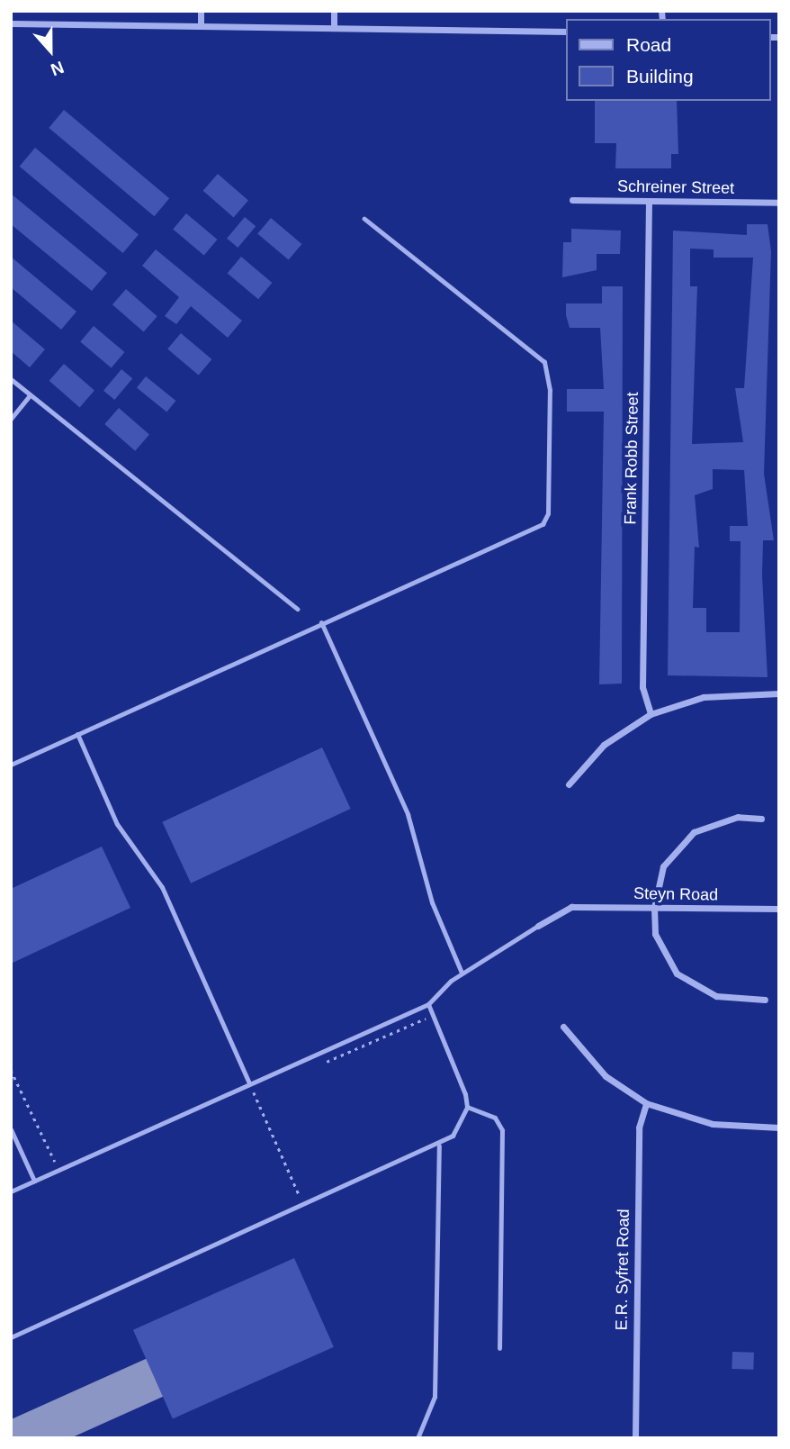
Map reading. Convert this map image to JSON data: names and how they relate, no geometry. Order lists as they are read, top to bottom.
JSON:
{
  "streets": {
    "street": [
      "Schreiner Street",
      "Frank Robb Street",
      "Steyn Road",
      "E.R. Syfret Road"
    ]
  },
  "crossings": [
    ["Schreiner Street", "Frank Robb Street"]
  ],
  "legend": ["Road", "Building"],
  "north": "bottom"
}
